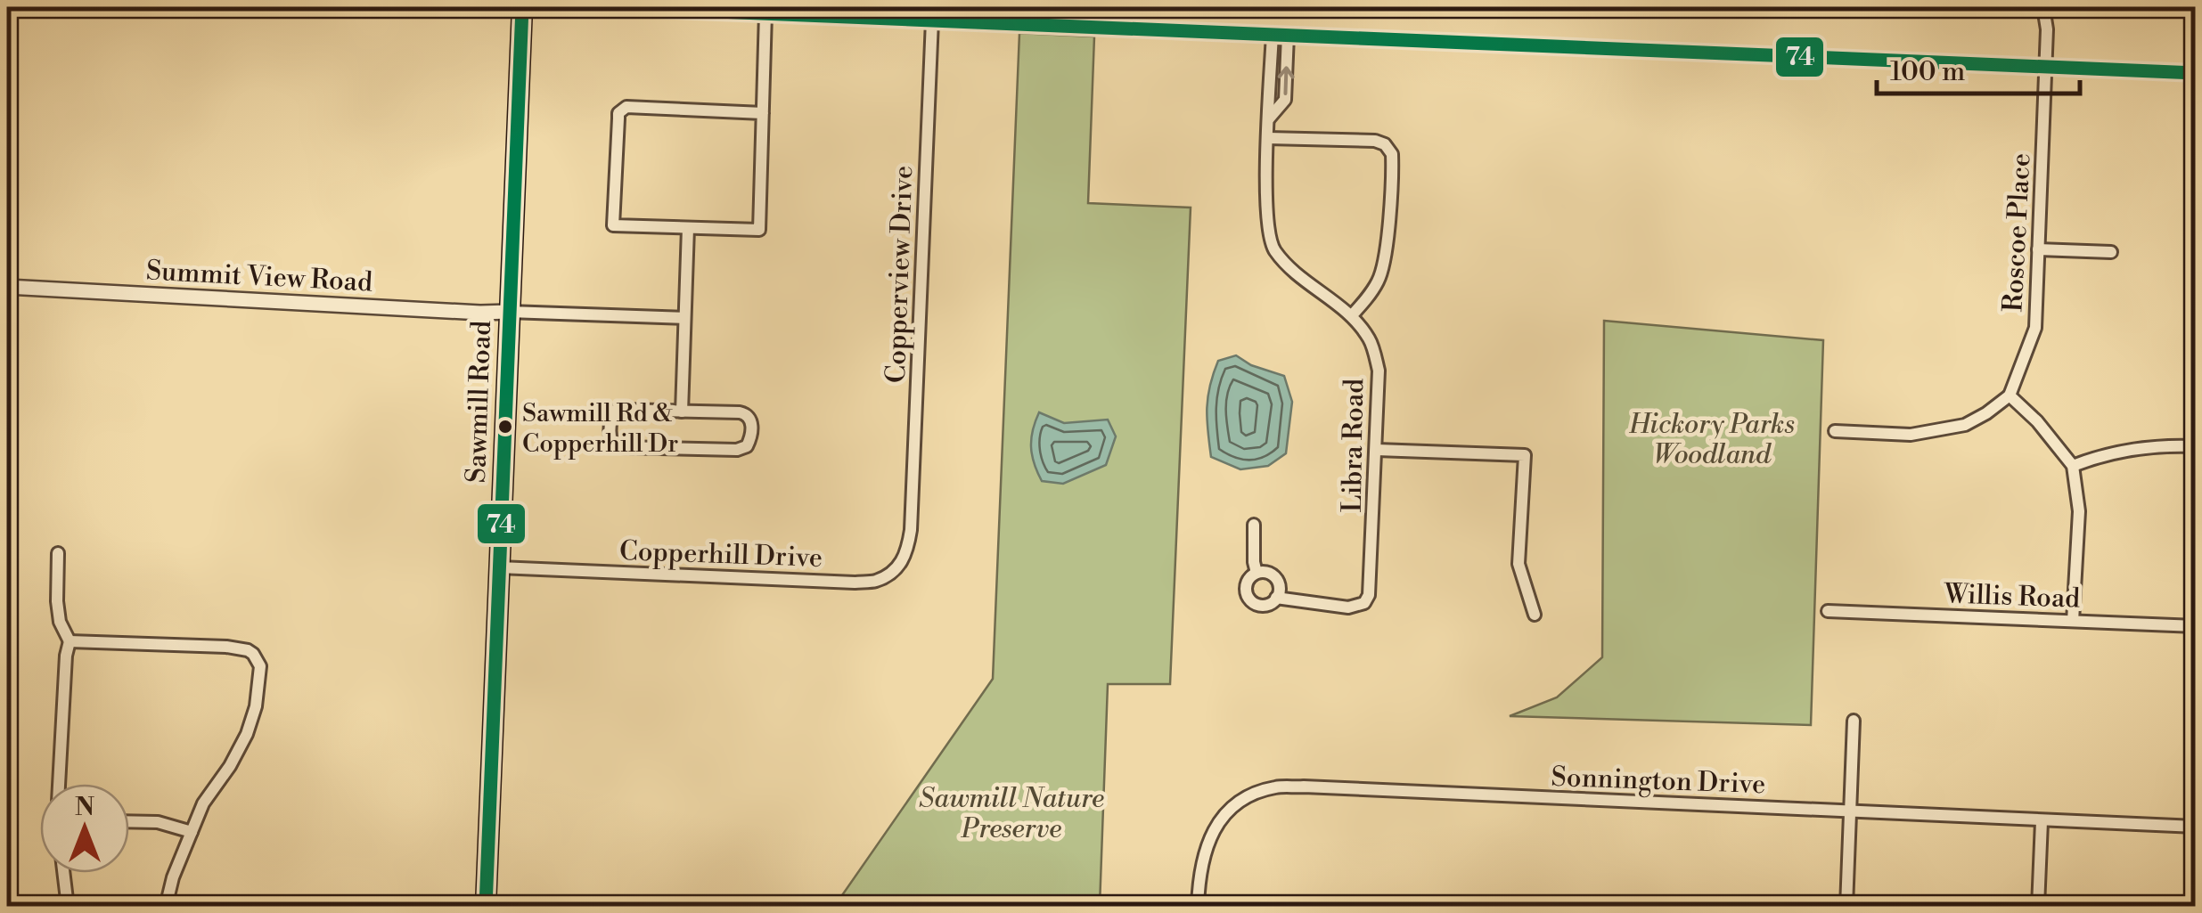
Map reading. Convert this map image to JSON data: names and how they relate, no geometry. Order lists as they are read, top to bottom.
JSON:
{
  "streets": {
    "main road": ["Sawmill Road"],
    "street": [
      "Roscoe Place",
      "Copperview Drive",
      "Summit View Road",
      "Libra Road",
      "Copperhill Drive",
      "Willis Road",
      "Sonnington Drive"
    ]
  },
  "crossings": [
    ["Copperview Drive", "Copperhill Drive"],
    ["Summit View Road", "Sawmill Road"],
    ["Sawmill Road", "Copperhill Drive"]
  ],
  "parks": ["Hickory Parks Woodland", "Sawmill Nature Preserve"],
  "places": ["Sawmill Rd & Copperhill Dr"],
  "lines": ["transit line 74"],
  "scale_bar": "100 m",
  "north": "top"
}
